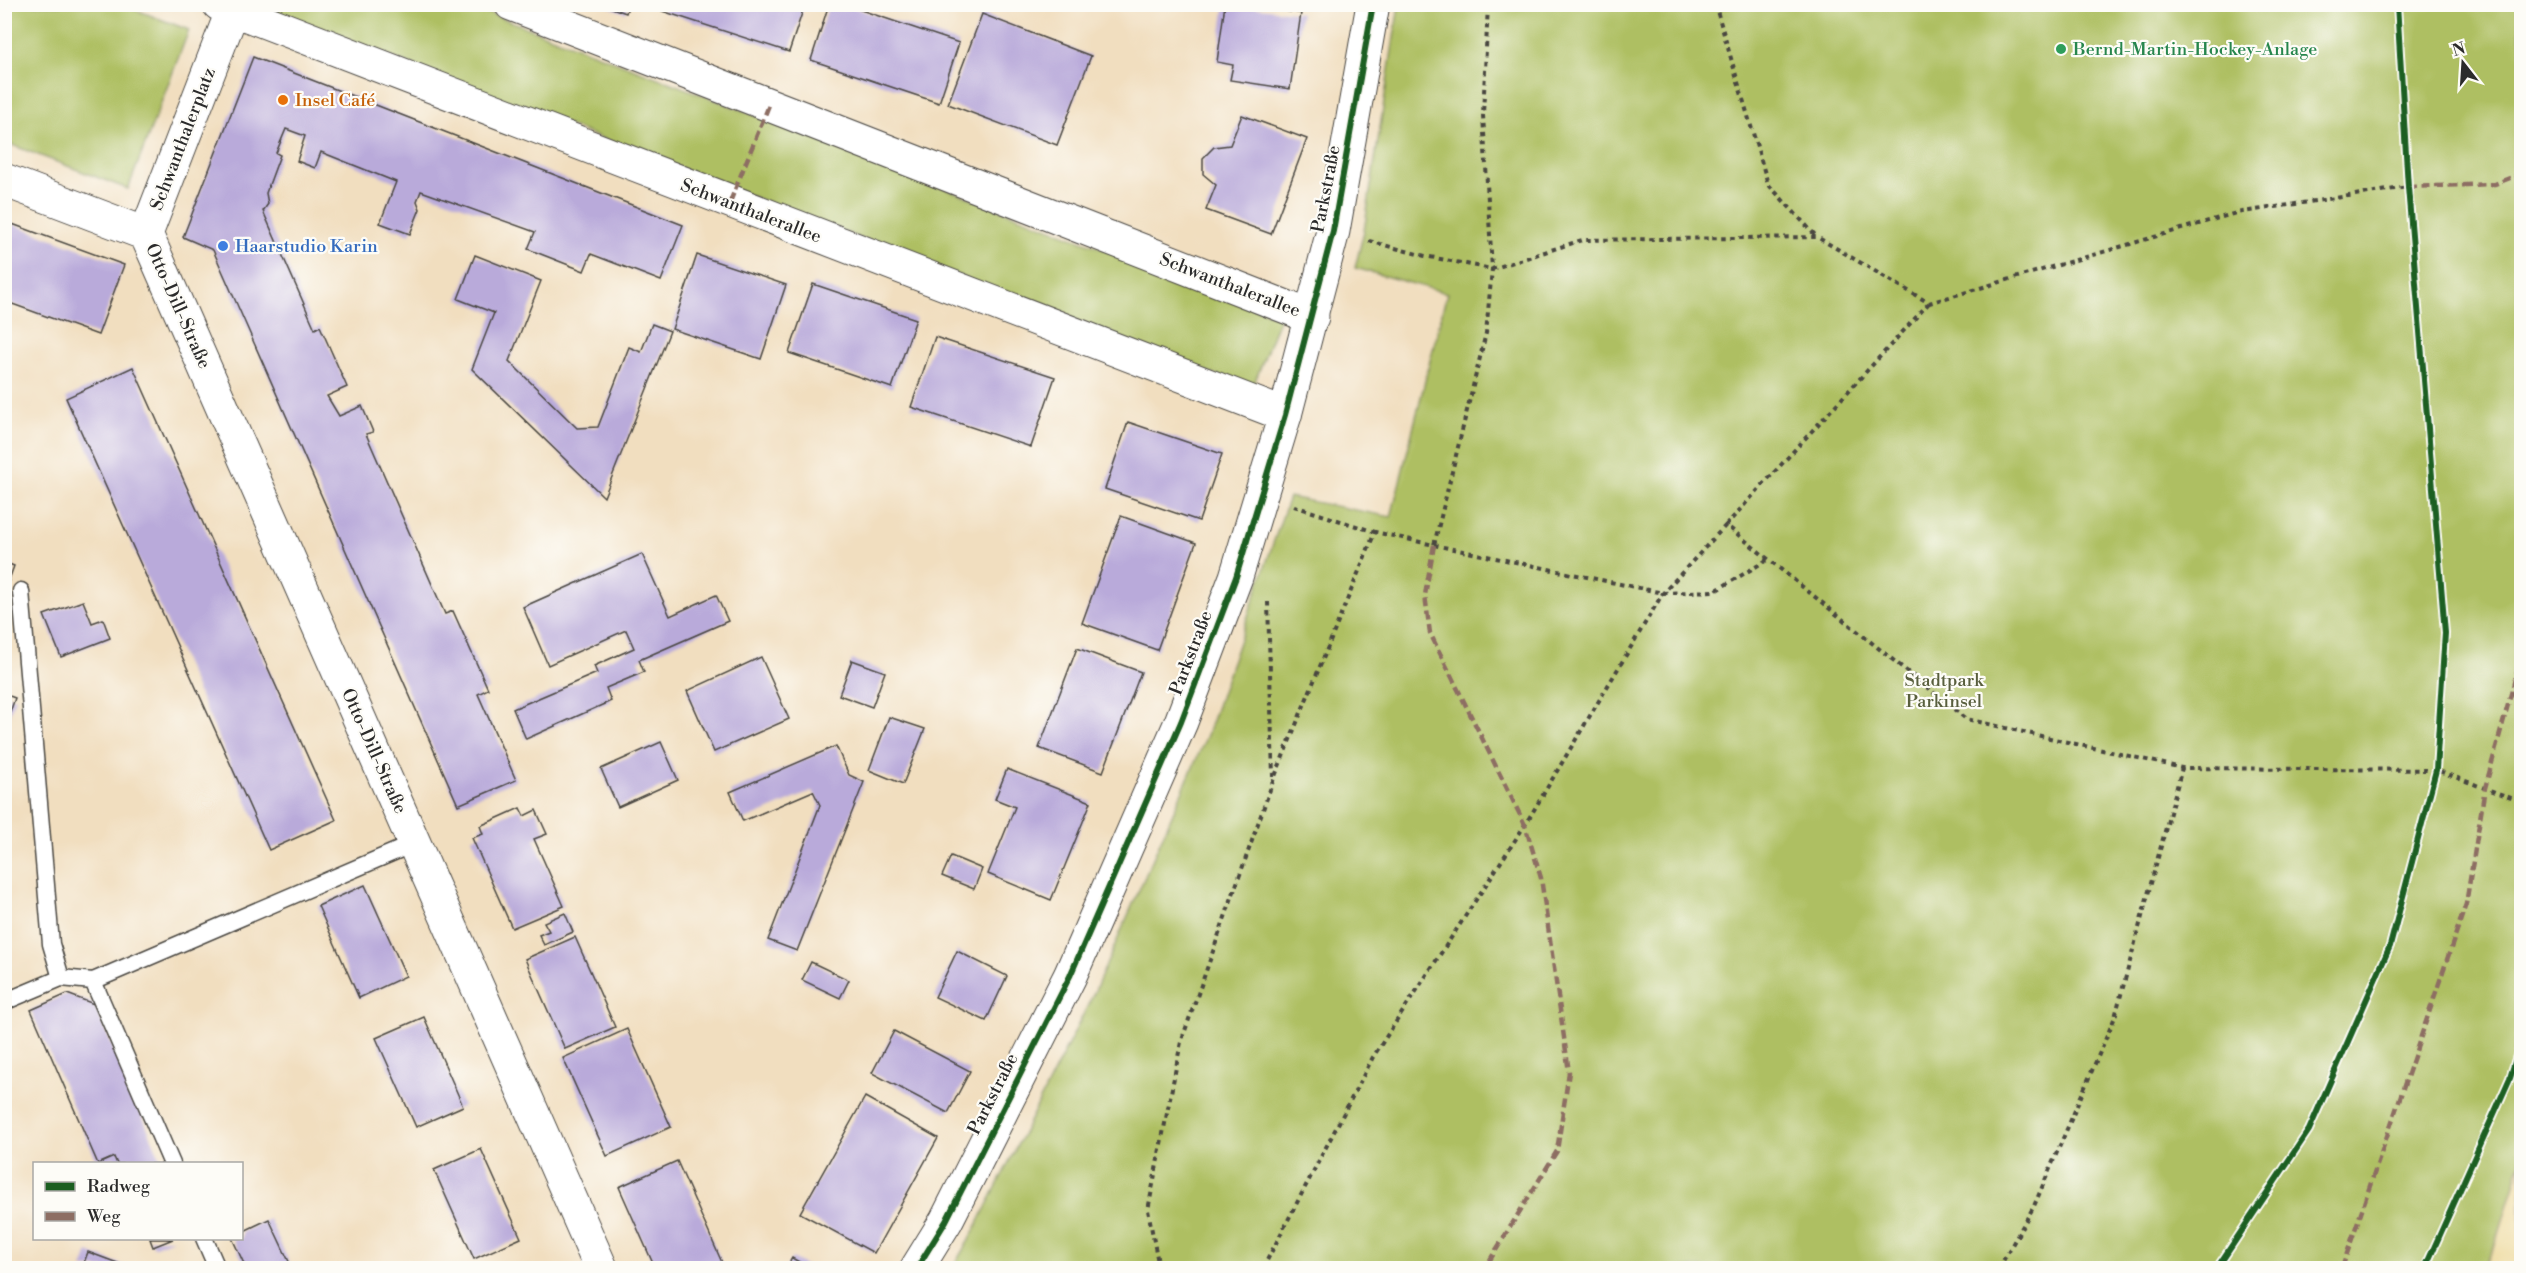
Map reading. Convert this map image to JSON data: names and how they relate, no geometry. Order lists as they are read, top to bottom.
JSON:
{
  "streets": {
    "street": [
      "Schwanthalerplatz",
      "Parkstraße",
      "Schwanthalerallee",
      "Otto-Dill-Straße"
    ]
  },
  "crossings": [
    ["Schwanthalerplatz", "Schwanthalerallee"],
    ["Schwanthalerplatz", "Otto-Dill-Straße"],
    ["Parkstraße", "Schwanthalerallee"]
  ],
  "parks": ["Stadtpark Parkinsel"],
  "places": ["Bernd-Martin-Hockey-Anlage", "Insel Café", "Haarstudio Karin"],
  "legend": ["Radweg", "Weg"],
  "north": "top"
}
